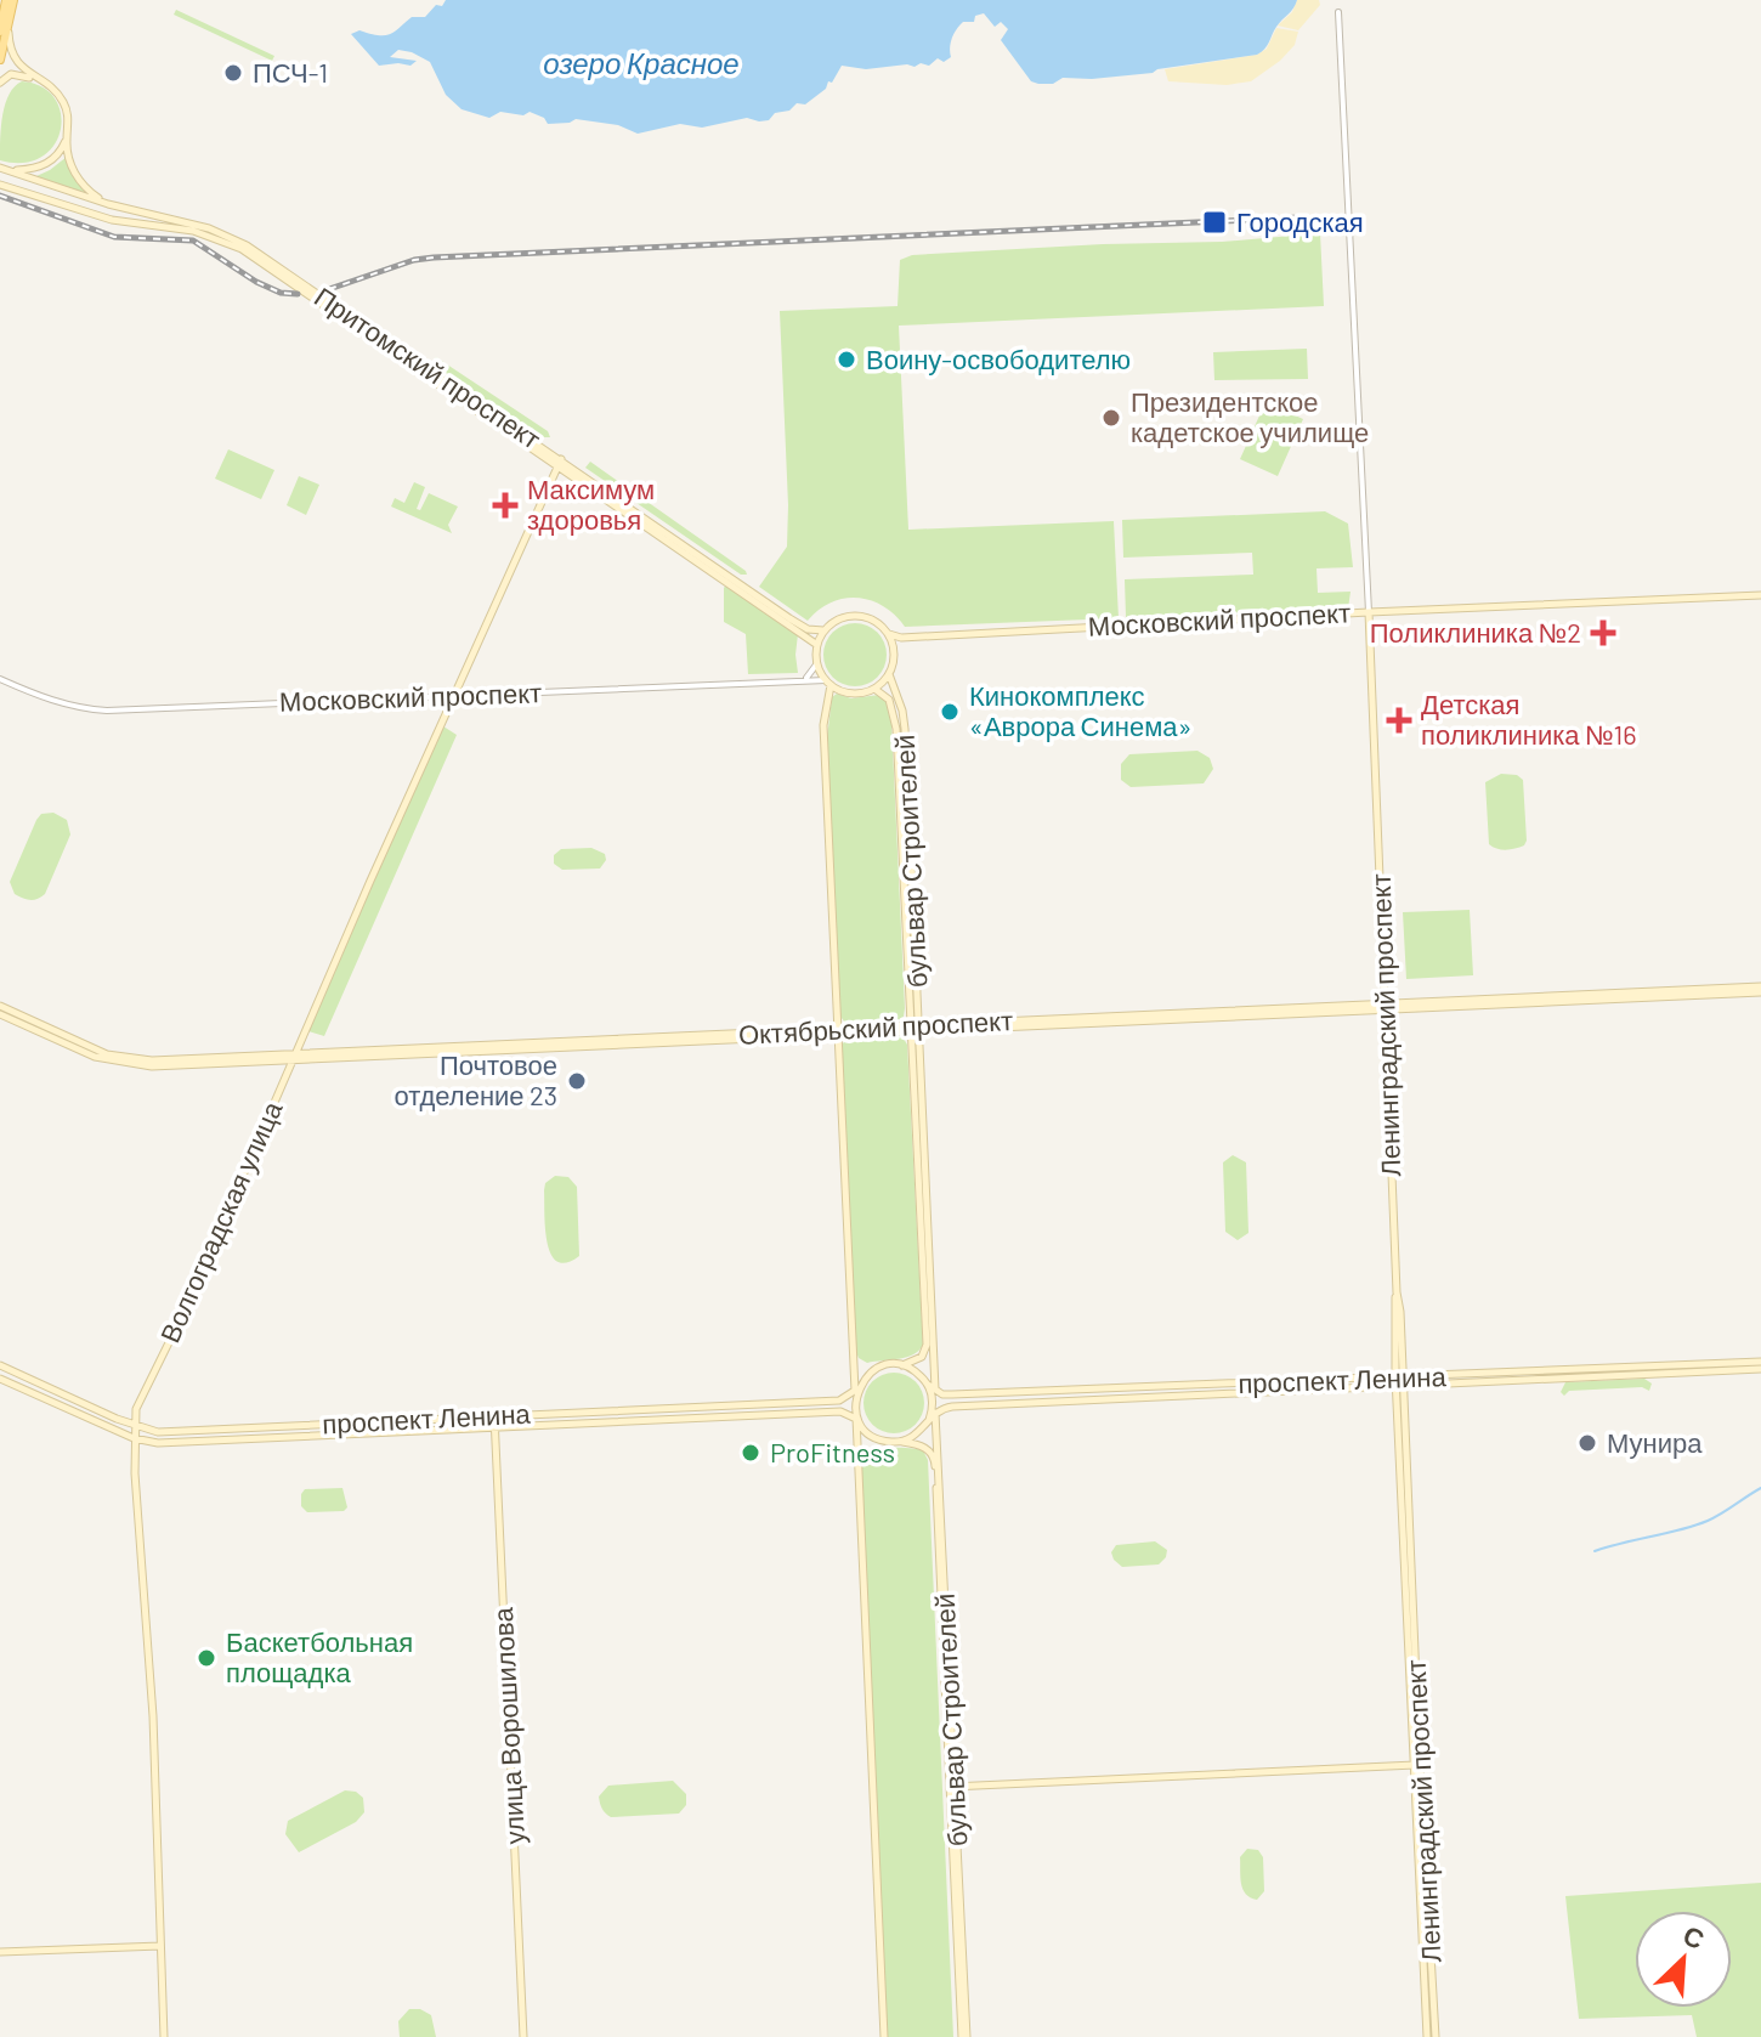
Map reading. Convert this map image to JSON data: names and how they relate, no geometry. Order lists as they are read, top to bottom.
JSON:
{
  "streets": {
    "main road": [
      "Притомский проспект",
      "Московский проспект",
      "бульвар Строителей",
      "Ленинградский проспект",
      "Октябрьский проспект",
      "Волгоградская улица",
      "проспект Ленина",
      "улица Ворошилова"
    ]
  },
  "crossings": [
    ["Притомский проспект", "Московский проспект"],
    ["Притомский проспект", "бульвар Строителей"],
    ["Притомский проспект", "Волгоградская улица"],
    ["Московский проспект", "бульвар Строителей"],
    ["Московский проспект", "Ленинградский проспект"],
    ["Московский проспект", "Волгоградская улица"],
    ["бульвар Строителей", "Октябрьский проспект"],
    ["бульвар Строителей", "проспект Ленина"],
    ["Ленинградский проспект", "Октябрьский проспект"],
    ["Ленинградский проспект", "проспект Ленина"],
    ["Октябрьский проспект", "Волгоградская улица"],
    ["Волгоградская улица", "проспект Ленина"],
    ["проспект Ленина", "улица Ворошилова"]
  ],
  "water": ["озеро Красное"],
  "places": {
    "other": [
      "ПСЧ-1",
      "Воину-освободителю",
      "Президентское кадетское училище",
      "Кинокомплекс «Аврора Синема»",
      "Почтовое отделение 23",
      "Мунира",
      "ProFitness",
      "Баскетбольная площадка"
    ],
    "transit": ["Городская"],
    "health": ["Максимум здоровья", "Поликлиника №2", "Детская поликлиника №16"]
  },
  "north": "top right"
}
